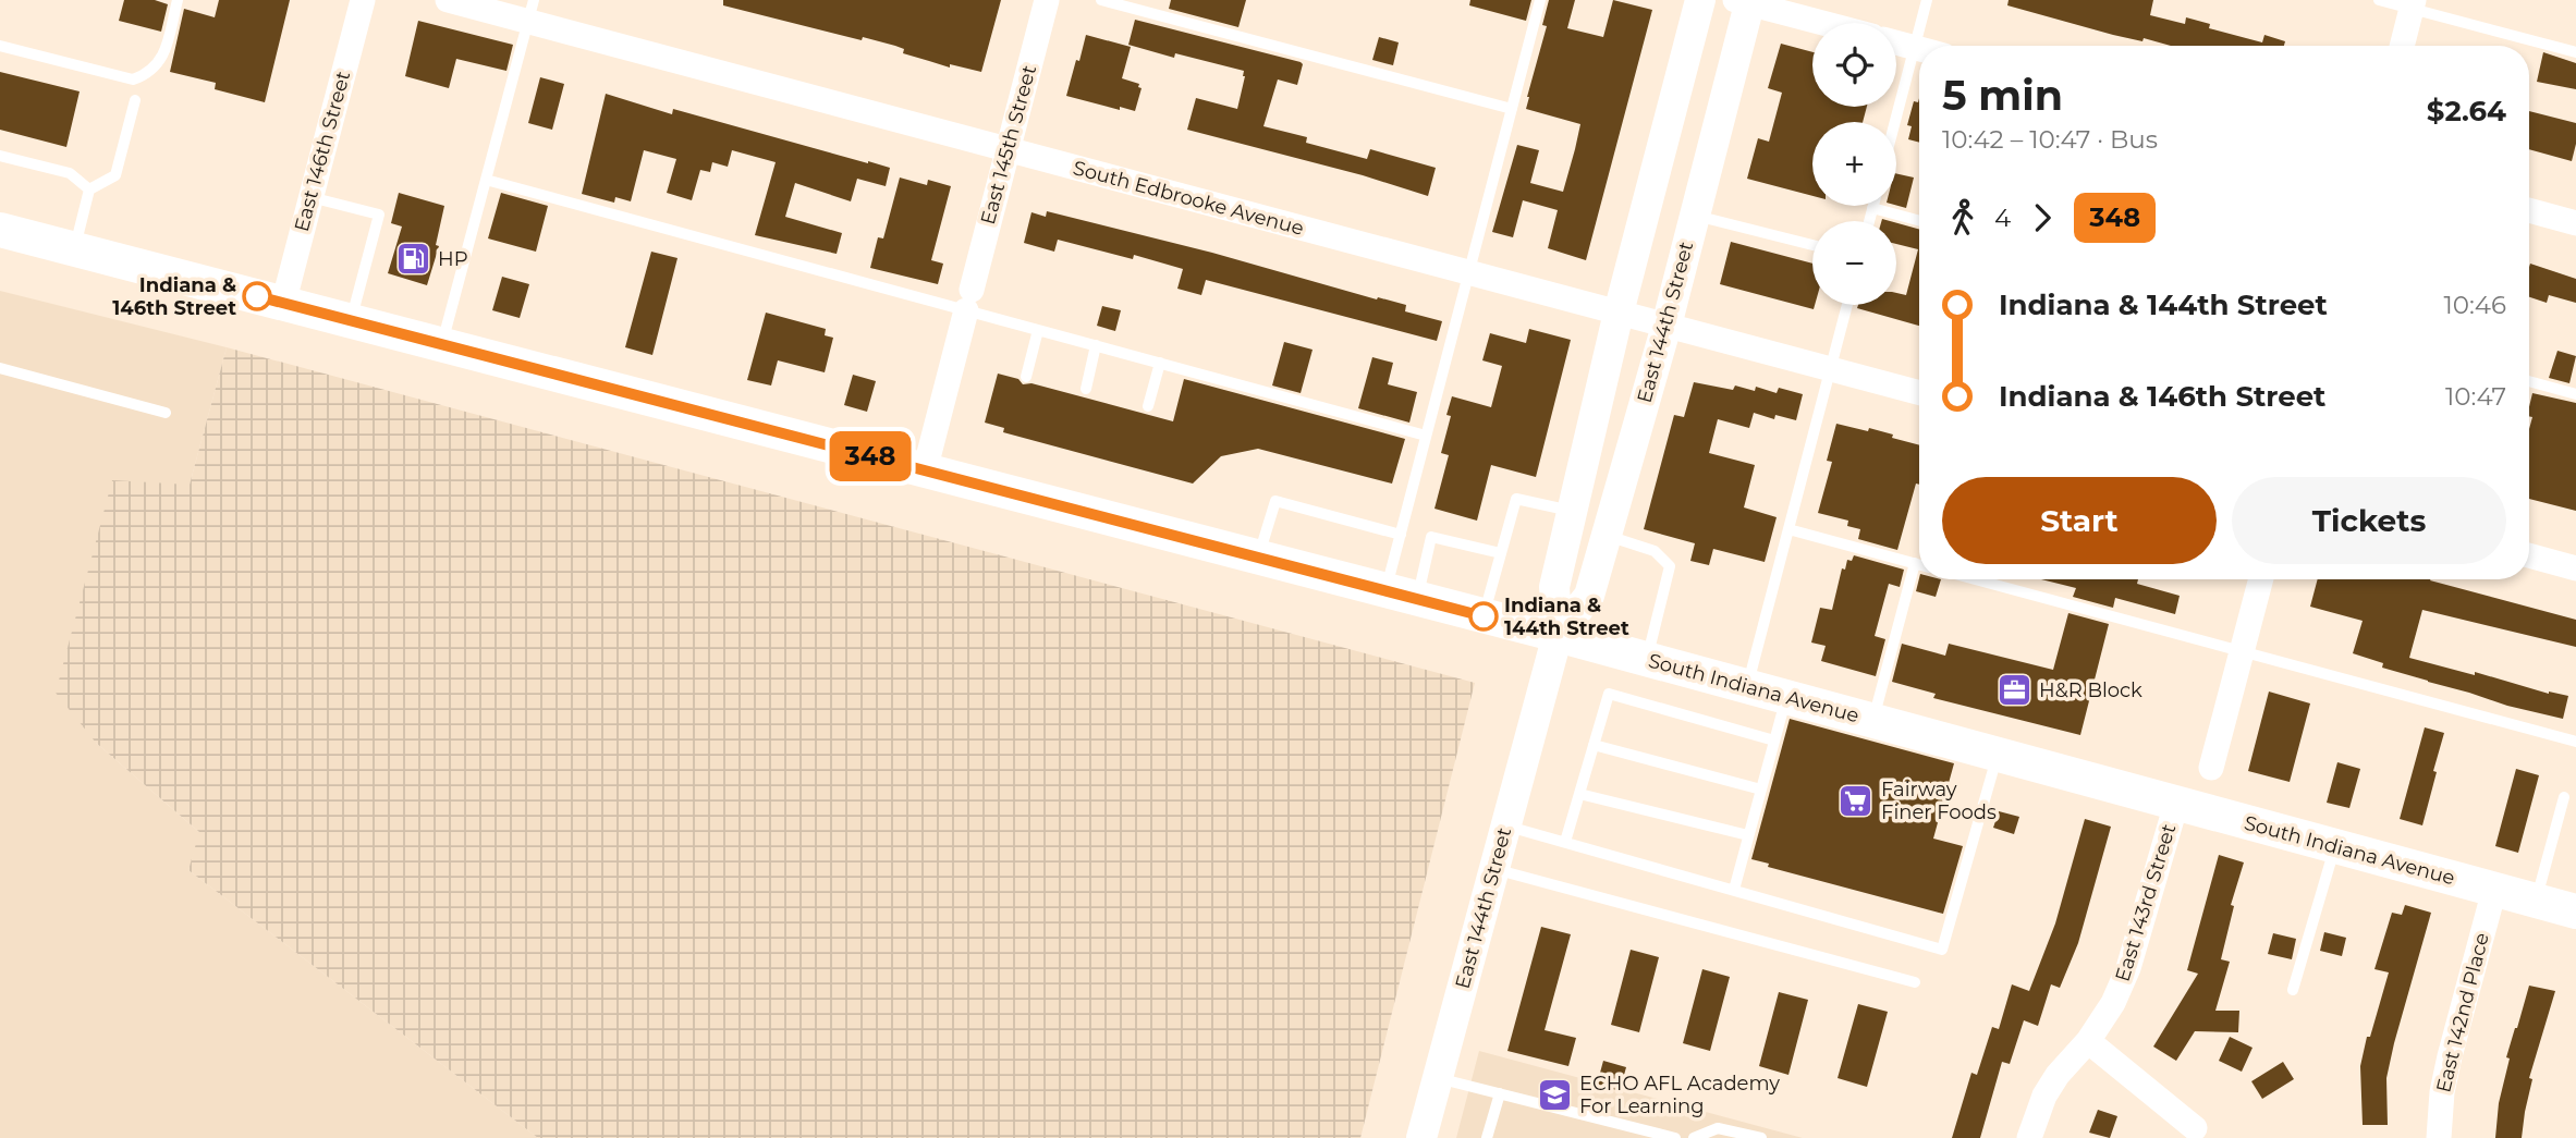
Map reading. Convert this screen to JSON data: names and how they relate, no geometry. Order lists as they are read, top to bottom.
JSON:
{
  "streets": {
    "main road": ["South Indiana Avenue"],
    "street": [
      "East 145th Street",
      "East 146th Street",
      "South Edbrooke Avenue",
      "East 144th Street",
      "East 143rd Street",
      "East 142nd Place"
    ]
  },
  "crossings": [
    ["East 145th Street", "South Edbrooke Avenue"],
    ["East 145th Street", "South Indiana Avenue"],
    ["East 146th Street", "South Indiana Avenue"],
    ["South Edbrooke Avenue", "East 144th Street"],
    ["East 144th Street", "South Indiana Avenue"],
    ["South Indiana Avenue", "East 143rd Street"],
    ["South Indiana Avenue", "East 142nd Place"]
  ],
  "places": {
    "fuel station": ["HP"],
    "other": ["Indiana & 146th Street", "Indiana & 144th Street"],
    "office": ["H&R Block"],
    "supermarket": ["Fairway Finer Foods"],
    "school or university": ["ECHO AFL Academy For Learning"]
  },
  "lines": ["bus line 348"],
  "page": {
    "on_map": "348",
    "map_buttons": ["+", "−"],
    "heading": ["5 min", "10:42 – 10:47 · Bus", "$2.64"],
    "legs": ["4", "348"],
    "list": [
      {
        "name": "Indiana & 144th Street",
        "value": "10:46"
      },
      {
        "name": "Indiana & 146th Street",
        "value": "10:47"
      }
    ],
    "buttons": ["Start", "Tickets"]
  }
}
